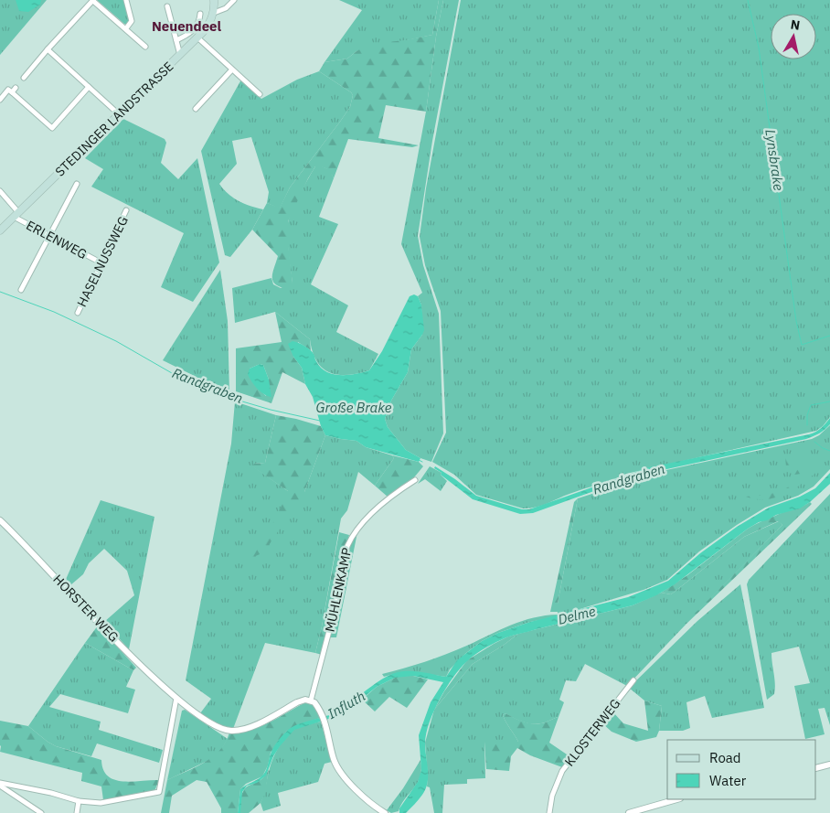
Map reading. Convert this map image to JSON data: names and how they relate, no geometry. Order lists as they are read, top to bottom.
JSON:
{
  "streets": {
    "main road": ["STEDINGER LANDSTRASSE"],
    "street": [
      "ERLENWEG",
      "HASELNUSSWEG",
      "MÜHLENKAMP",
      "HORSTER WEG",
      "KLOSTERWEG"
    ]
  },
  "crossings": [
    ["STEDINGER LANDSTRASSE", "ERLENWEG"],
    ["ERLENWEG", "HASELNUSSWEG"]
  ],
  "districts": ["Neuendeel"],
  "water": [
    "Lynsbrake",
    "Randgraben",
    "Große Brake",
    "Delme",
    "Influth"
  ],
  "legend": ["Road", "Water"],
  "north": "top"
}
